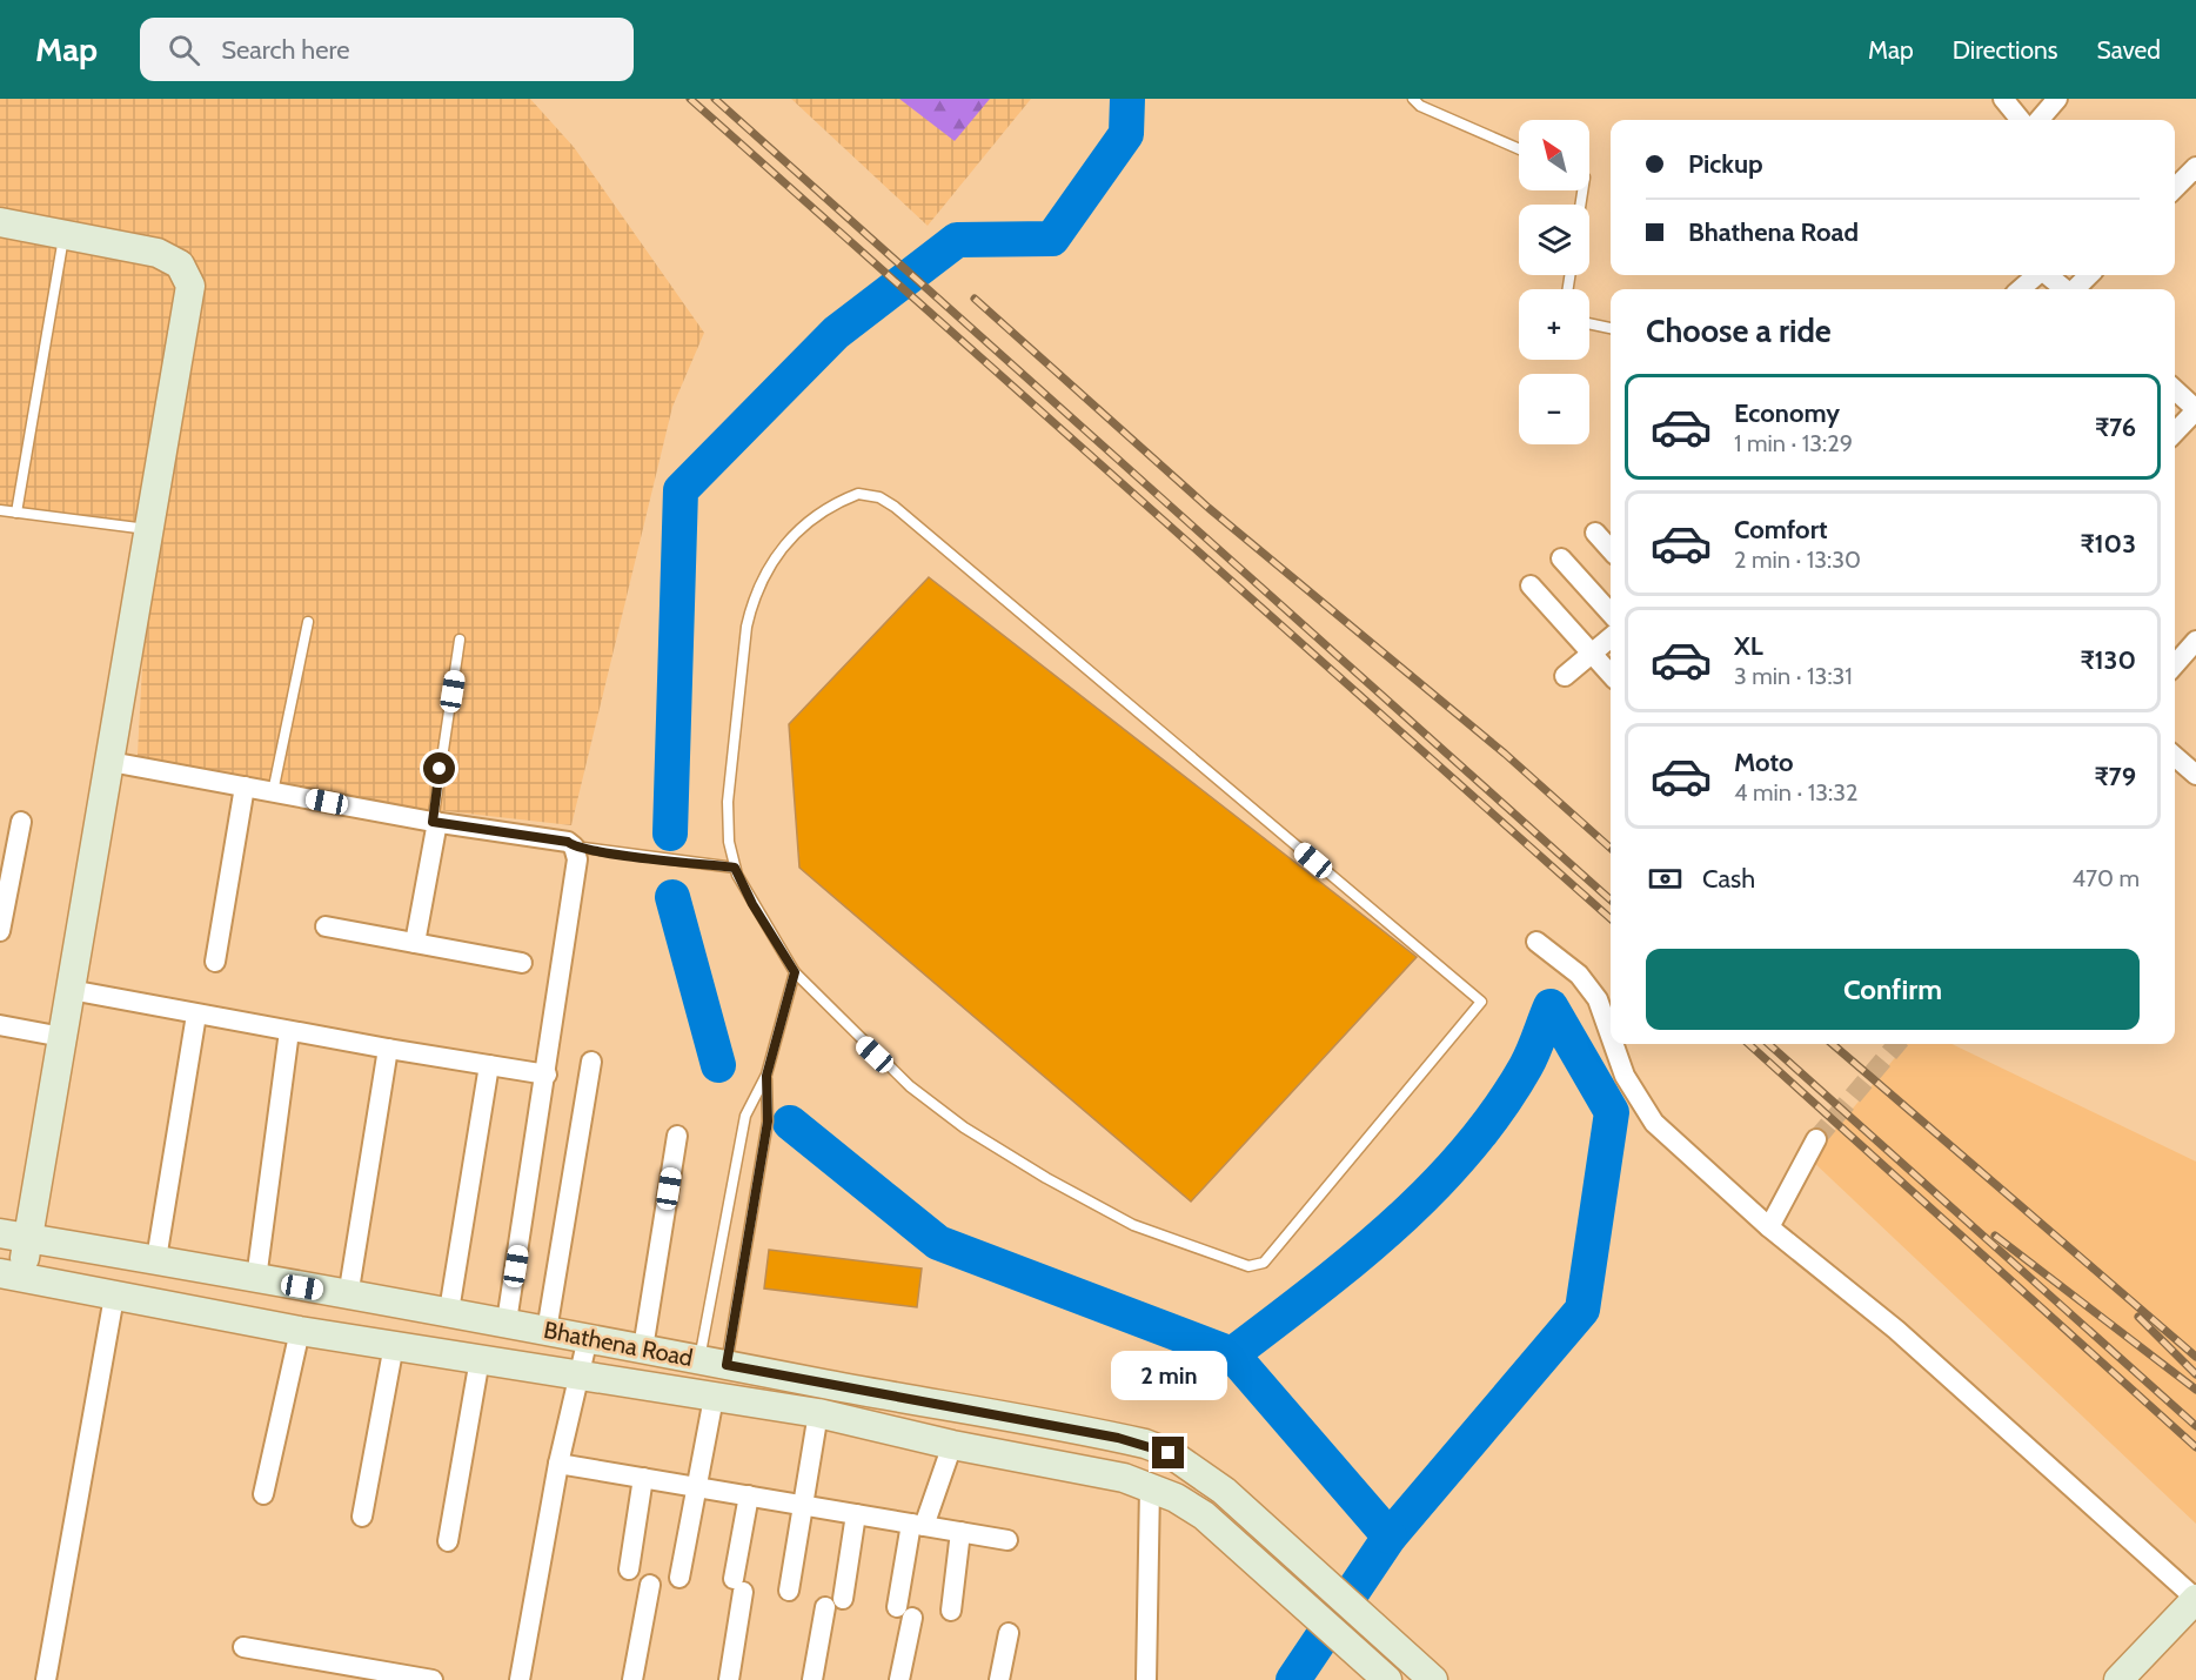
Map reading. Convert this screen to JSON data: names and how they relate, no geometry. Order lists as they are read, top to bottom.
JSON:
{
  "streets": {
    "street": ["Bhathena Road"]
  },
  "north": "top left",
  "page": {
    "header": "Map",
    "search": "Search here",
    "nav": ["Map", "Directions", "Saved"],
    "map_buttons": ["+", "−"],
    "banner": ["Pickup", "Bhathena Road"],
    "heading": "Choose a ride",
    "list": [
      {
        "name": "Economy",
        "note": "1 min · 13:29",
        "value": "₹76"
      },
      {
        "name": "Comfort",
        "note": "2 min · 13:30",
        "value": "₹103"
      },
      {
        "name": "XL",
        "note": "3 min · 13:31",
        "value": "₹130"
      },
      {
        "name": "Moto",
        "note": "4 min · 13:32",
        "value": "₹79"
      }
    ],
    "pay": ["Cash", "470 m"],
    "buttons": "Confirm",
    "bubble": "2 min"
  }
}
